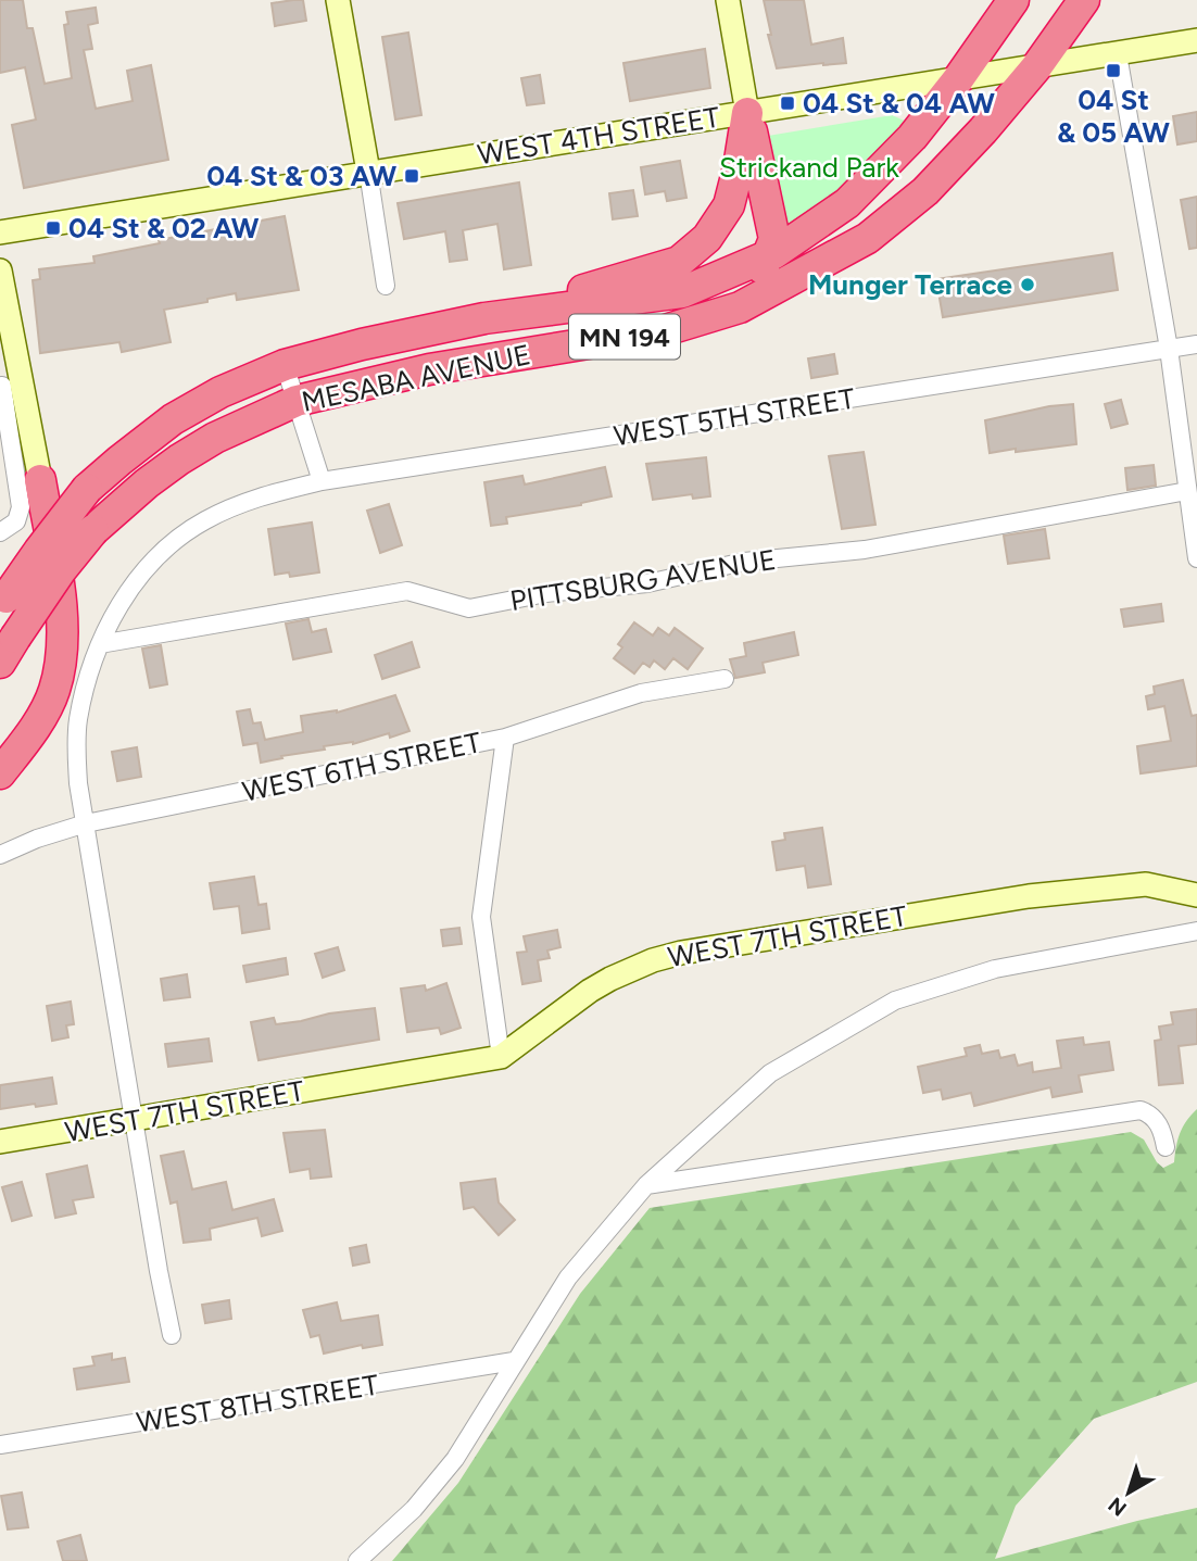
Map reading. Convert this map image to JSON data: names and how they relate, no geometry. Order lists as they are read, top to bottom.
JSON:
{
  "streets": {
    "highway": ["MN 194", "MESABA AVENUE"],
    "street": [
      "WEST 4TH STREET",
      "WEST 5TH STREET",
      "PITTSBURG AVENUE",
      "WEST 6TH STREET",
      "WEST 7TH STREET",
      "WEST 8TH STREET"
    ]
  },
  "crossings": [
    ["WEST 4TH STREET", "MESABA AVENUE"],
    ["WEST 5TH STREET", "PITTSBURG AVENUE"],
    ["WEST 5TH STREET", "WEST 6TH STREET"],
    ["WEST 5TH STREET", "WEST 7TH STREET"]
  ],
  "parks": ["Strickand Park"],
  "places": {
    "transit": [
      "04 St & 05 AW",
      "04 St & 04 AW",
      "04 St & 03 AW",
      "04 St & 02 AW"
    ],
    "other": ["Munger Terrace"]
  },
  "north": "bottom left"
}
